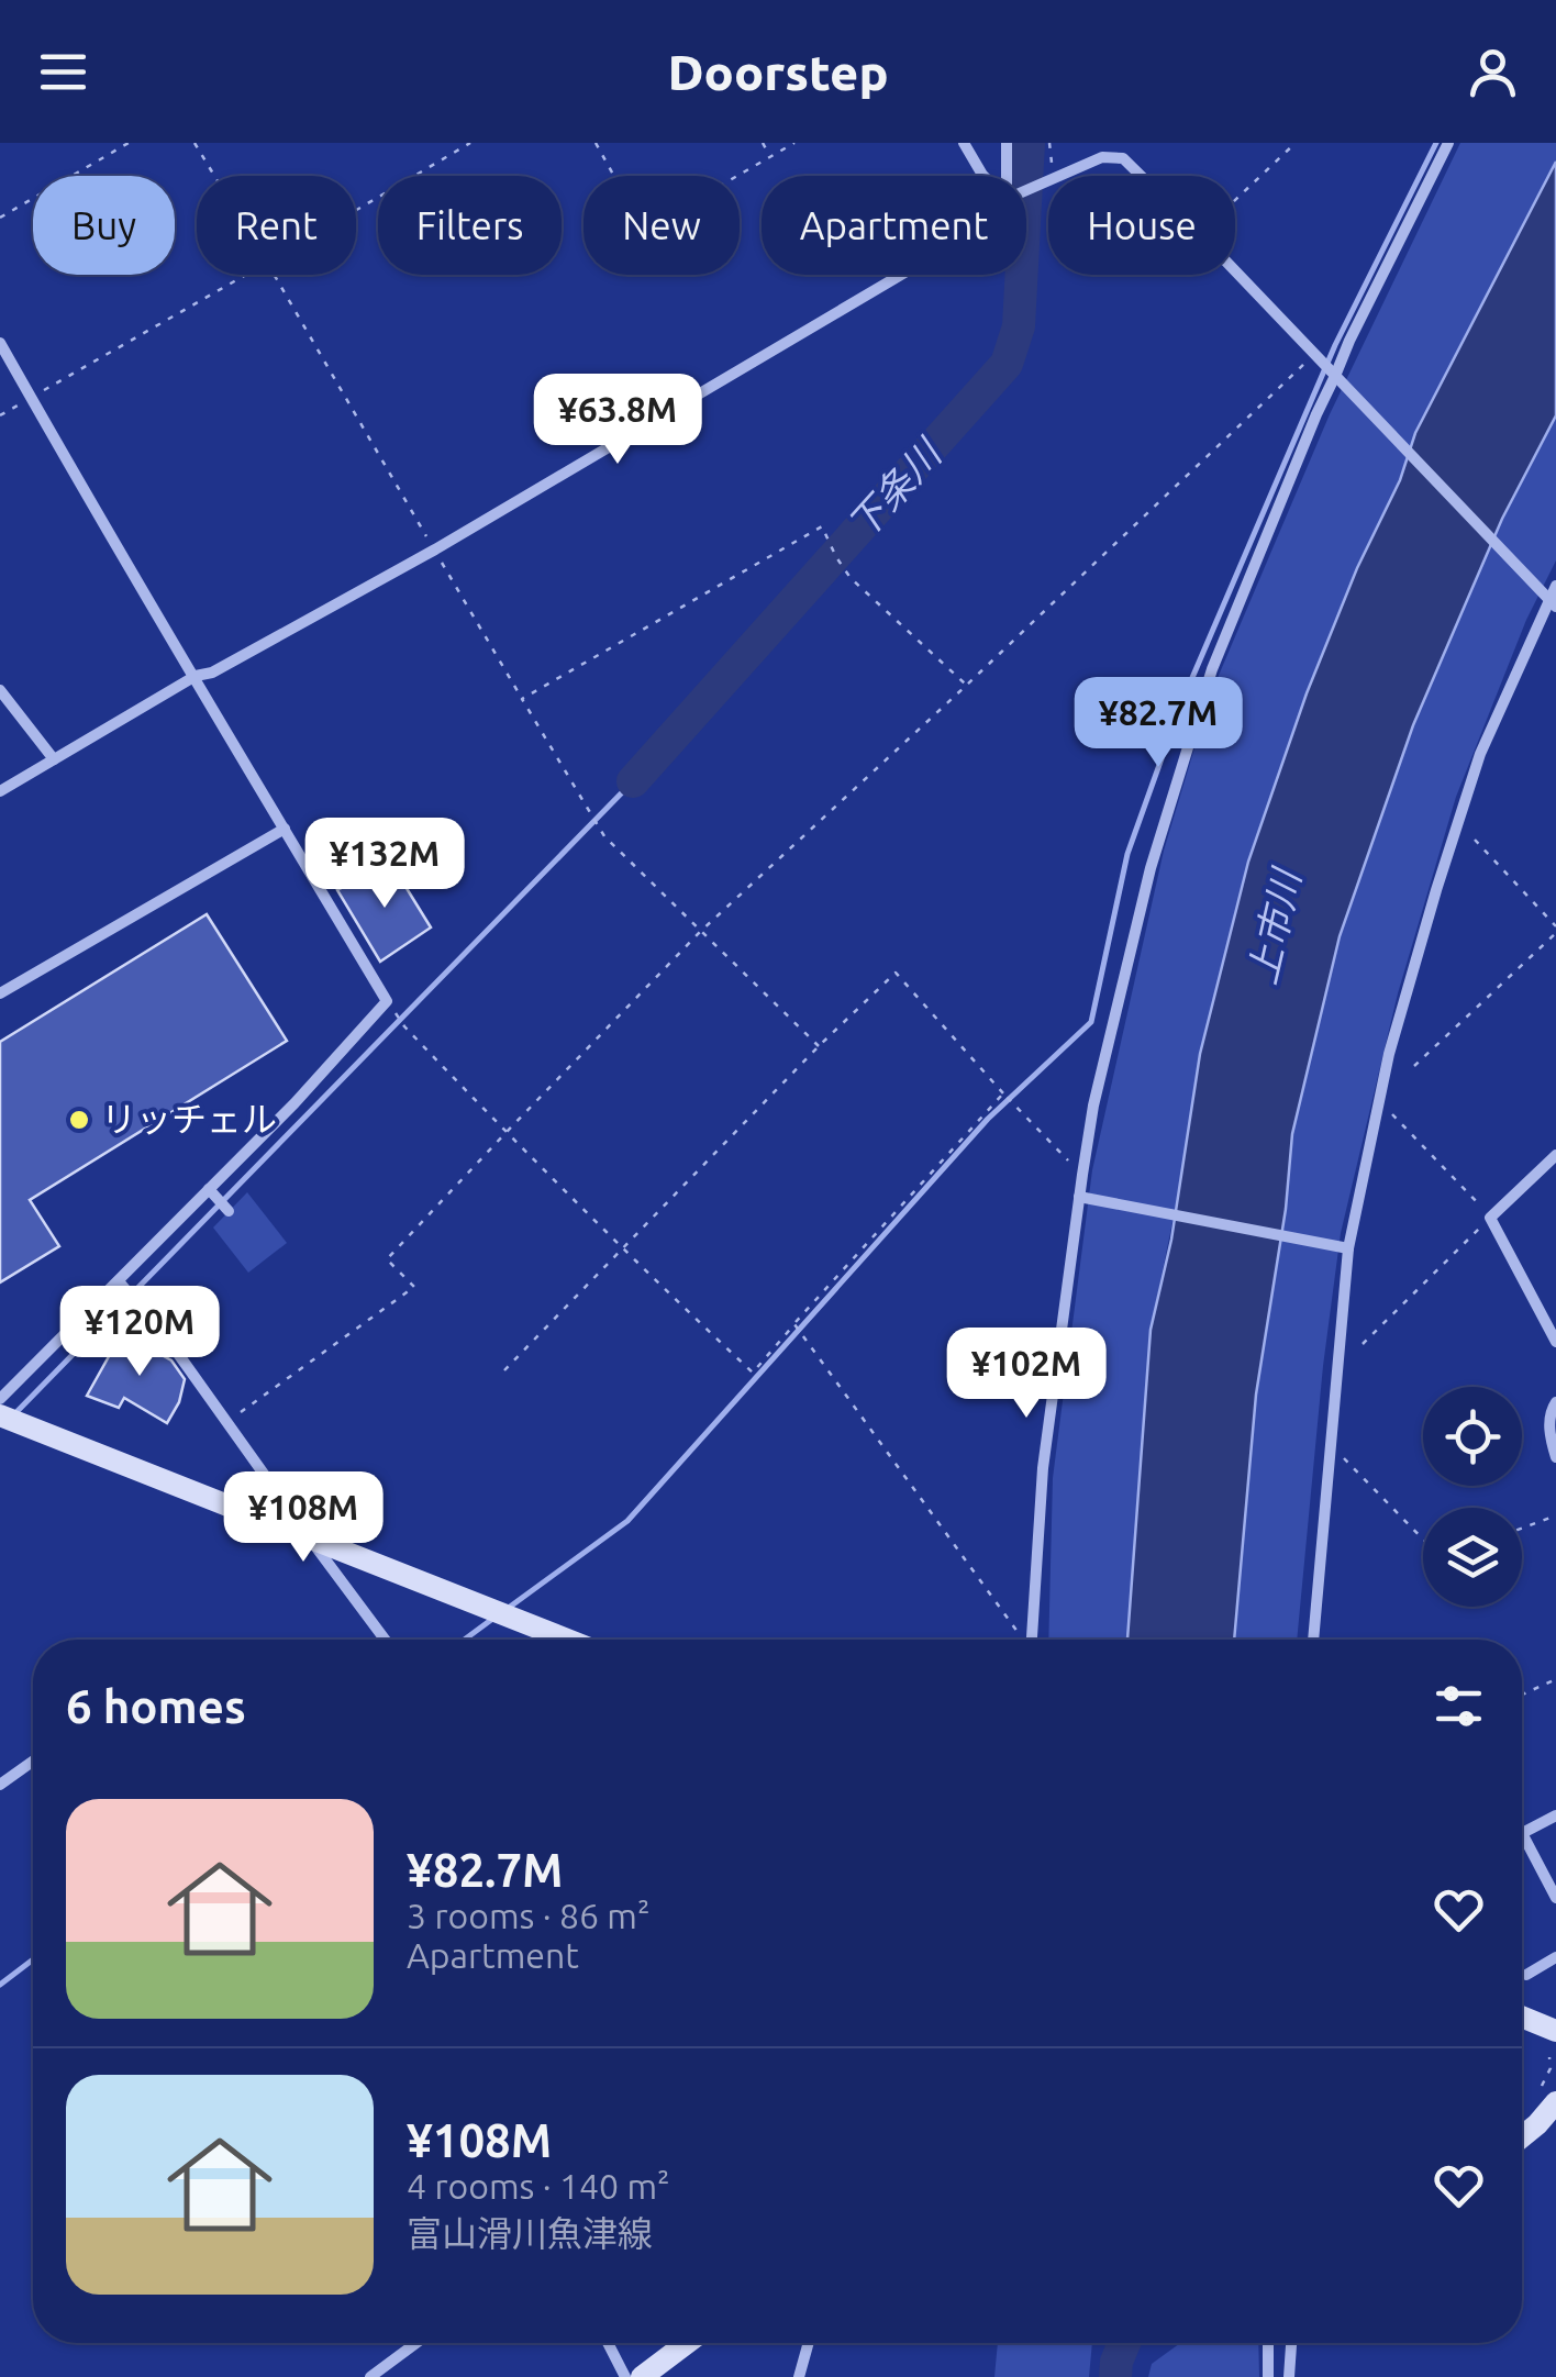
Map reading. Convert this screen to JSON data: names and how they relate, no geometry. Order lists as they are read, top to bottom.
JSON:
{
  "water": ["下条川", "上市川"],
  "places": ["リッチェル"],
  "page": {
    "header": "Doorstep",
    "chip": [
      "Buy",
      "Rent",
      "Filters",
      "New",
      "Apartment",
      "House"
    ],
    "price": [
      "¥63.8M",
      "¥82.7M",
      "¥132M",
      "¥120M",
      "¥102M",
      "¥108M"
    ],
    "heading": "6 homes",
    "list": [
      {
        "name": "¥82.7M",
        "note": "3 rooms · 86 m² · Apartment"
      },
      {
        "name": "¥108M",
        "note": "4 rooms · 140 m² · 富山滑川魚津線"
      }
    ]
  }
}
